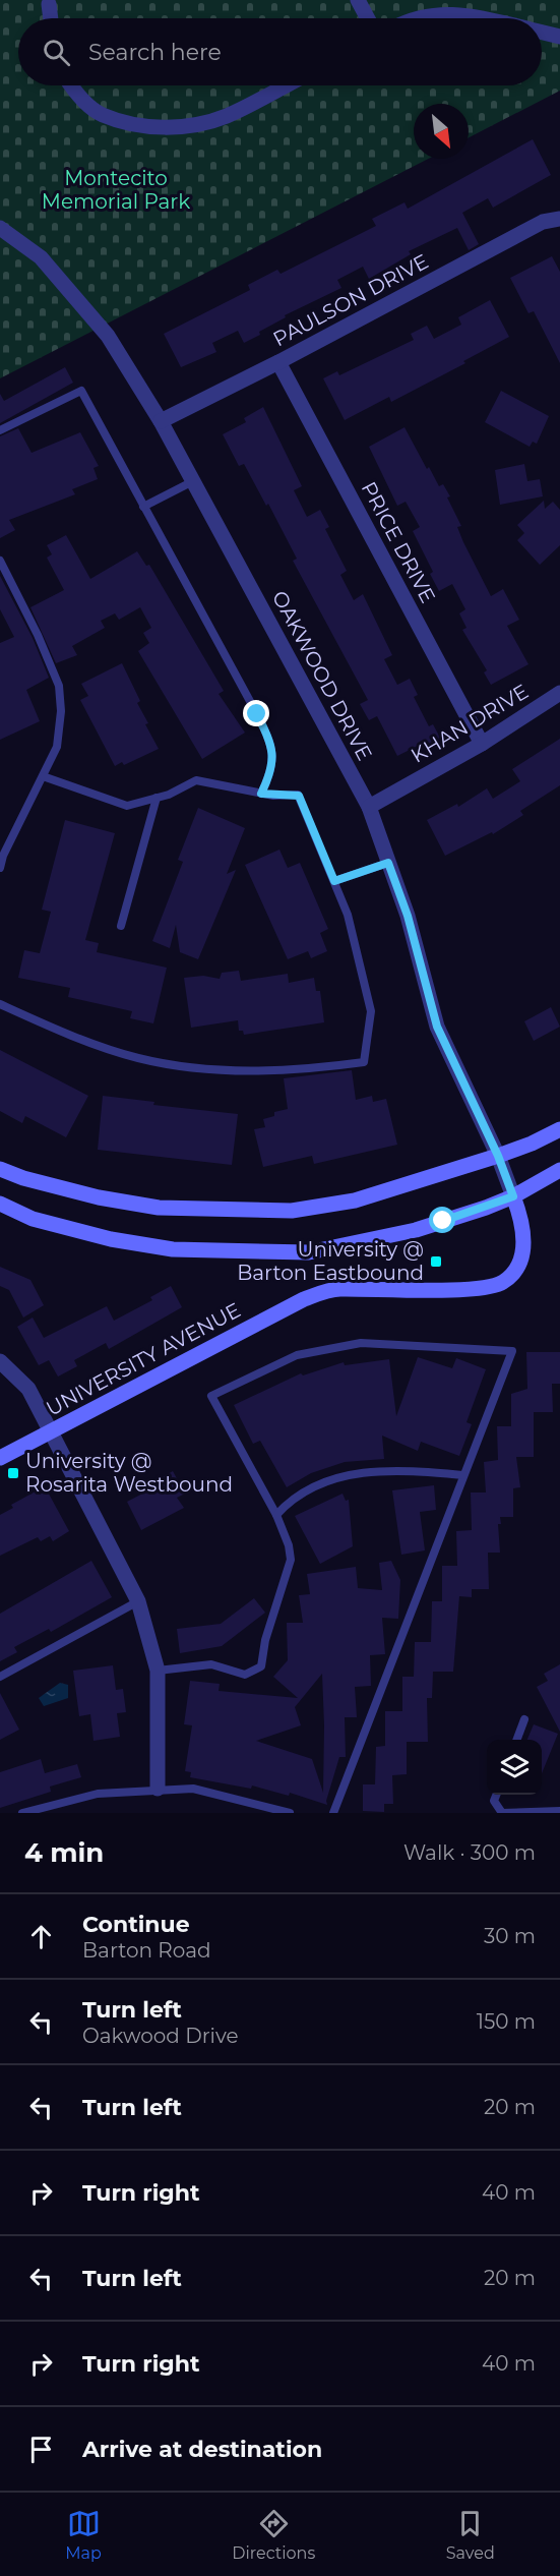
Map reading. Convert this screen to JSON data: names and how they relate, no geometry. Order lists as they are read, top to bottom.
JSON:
{
  "streets": {
    "main road": ["UNIVERSITY AVENUE"],
    "street": [
      "PAULSON DRIVE",
      "PRICE DRIVE",
      "OAKWOOD DRIVE",
      "KHAN DRIVE"
    ]
  },
  "crossings": [
    ["PAULSON DRIVE", "PRICE DRIVE"],
    ["PAULSON DRIVE", "OAKWOOD DRIVE"],
    ["PRICE DRIVE", "KHAN DRIVE"],
    ["OAKWOOD DRIVE", "KHAN DRIVE"],
    ["OAKWOOD DRIVE", "UNIVERSITY AVENUE"]
  ],
  "parks": ["Montecito Memorial Park"],
  "places": {
    "transit": ["University @ Barton Eastbound", "University @ Rosarita Westbound"]
  },
  "north": "bottom right",
  "page": {
    "search": "Search here",
    "heading": ["4 min", "Walk · 300 m"],
    "list": [
      ["Continue", "Barton Road", "30 m"],
      ["Turn left", "Oakwood Drive", "150 m"],
      ["Turn left", "20 m"],
      ["Turn right", "40 m"],
      ["Turn left", "20 m"],
      ["Turn right", "40 m"],
      "Arrive at destination"
    ],
    "nav": ["Map", "Directions", "Saved"]
  }
}
